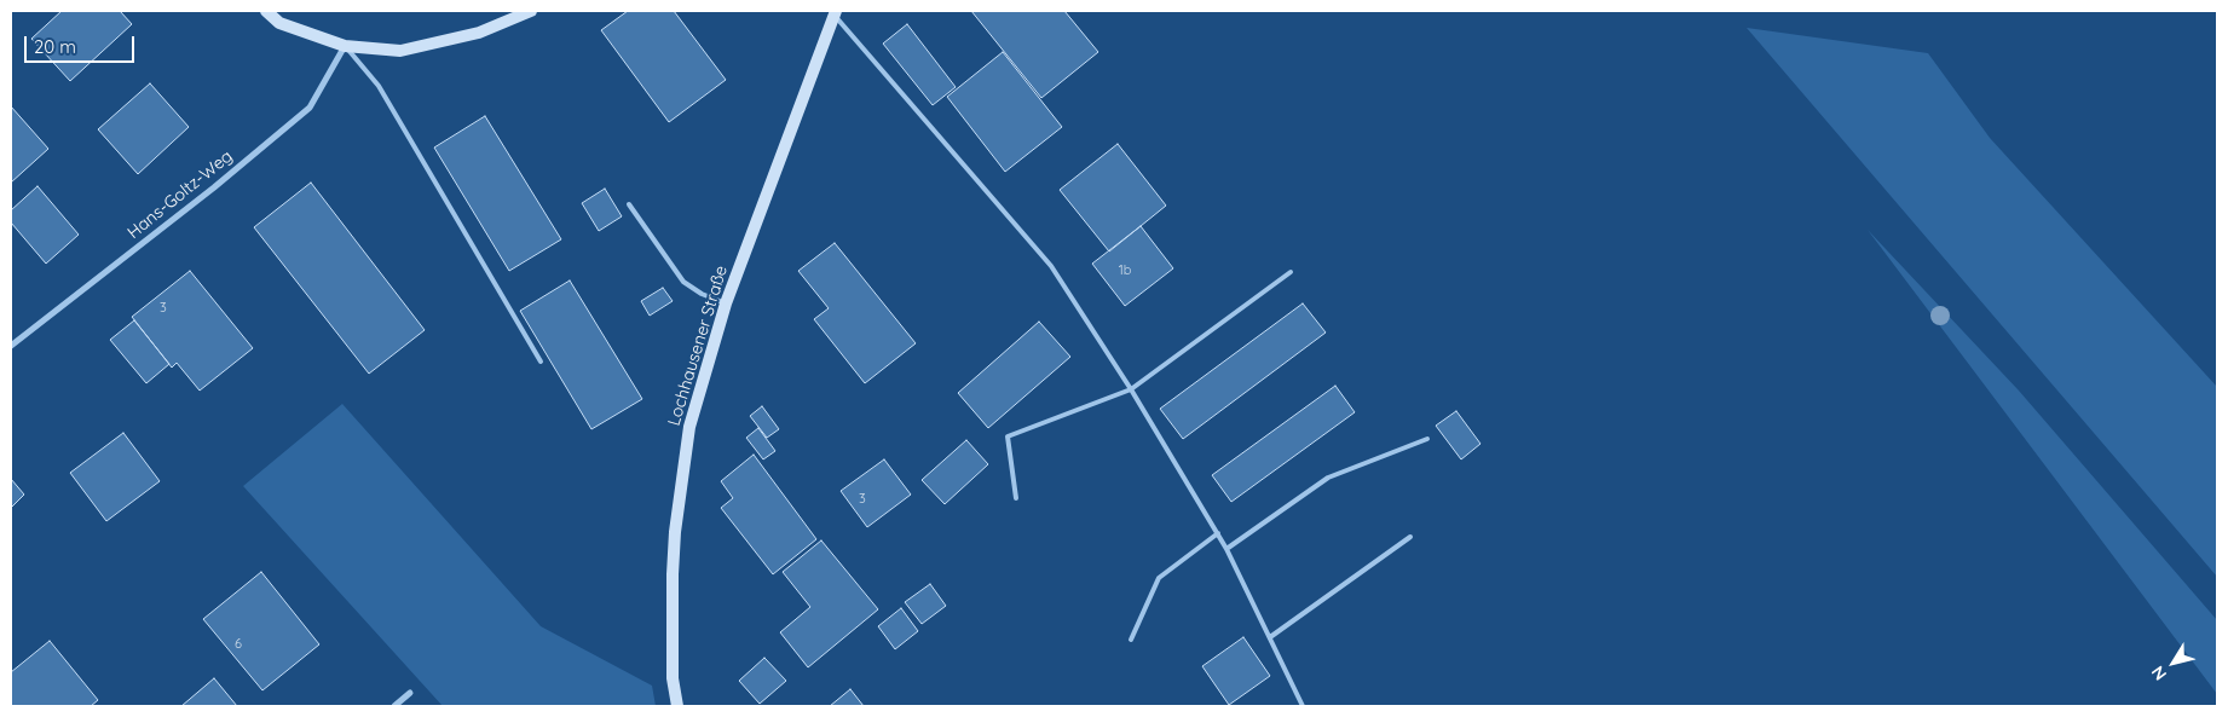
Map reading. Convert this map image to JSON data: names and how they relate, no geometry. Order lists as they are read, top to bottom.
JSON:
{
  "streets": {
    "street": ["Hans-Goltz-Weg", "Lochhausener Straße"]
  },
  "house_numbers": [
    "1b",
    "3",
    "3",
    "6"
  ],
  "scale_bar": "20 m",
  "north": "bottom left"
}
